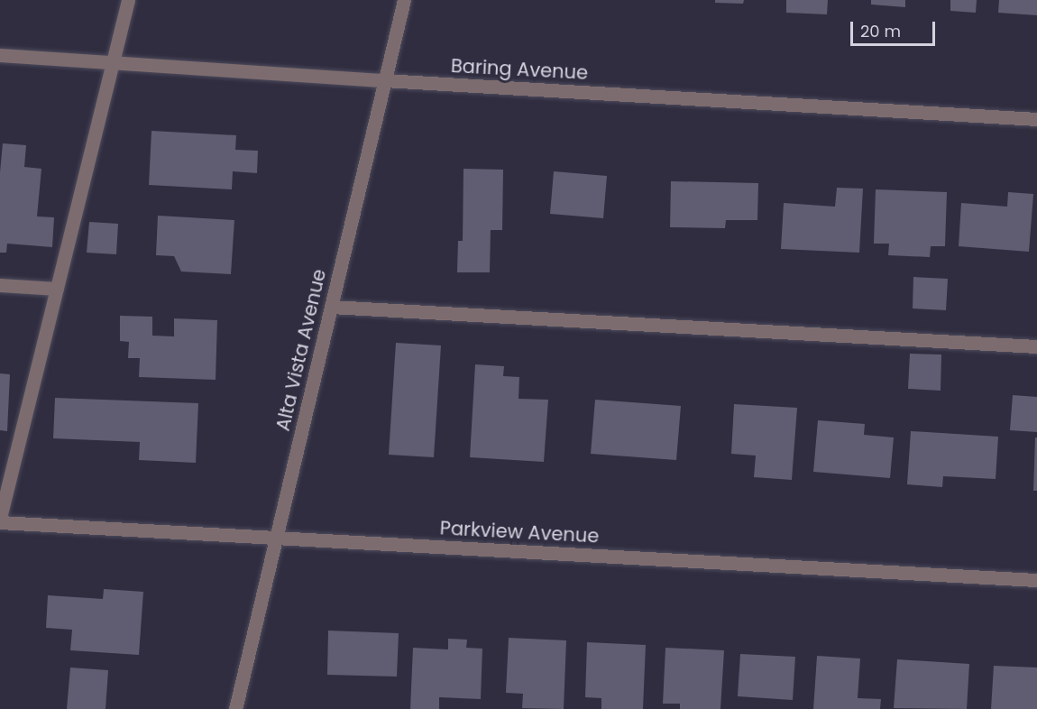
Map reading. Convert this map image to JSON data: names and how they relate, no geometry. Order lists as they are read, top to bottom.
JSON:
{
  "streets": {
    "street": ["Baring Avenue", "Alta Vista Avenue", "Parkview Avenue"]
  },
  "crossings": [
    ["Baring Avenue", "Alta Vista Avenue"],
    ["Alta Vista Avenue", "Parkview Avenue"]
  ],
  "scale_bar": "20 m"
}
